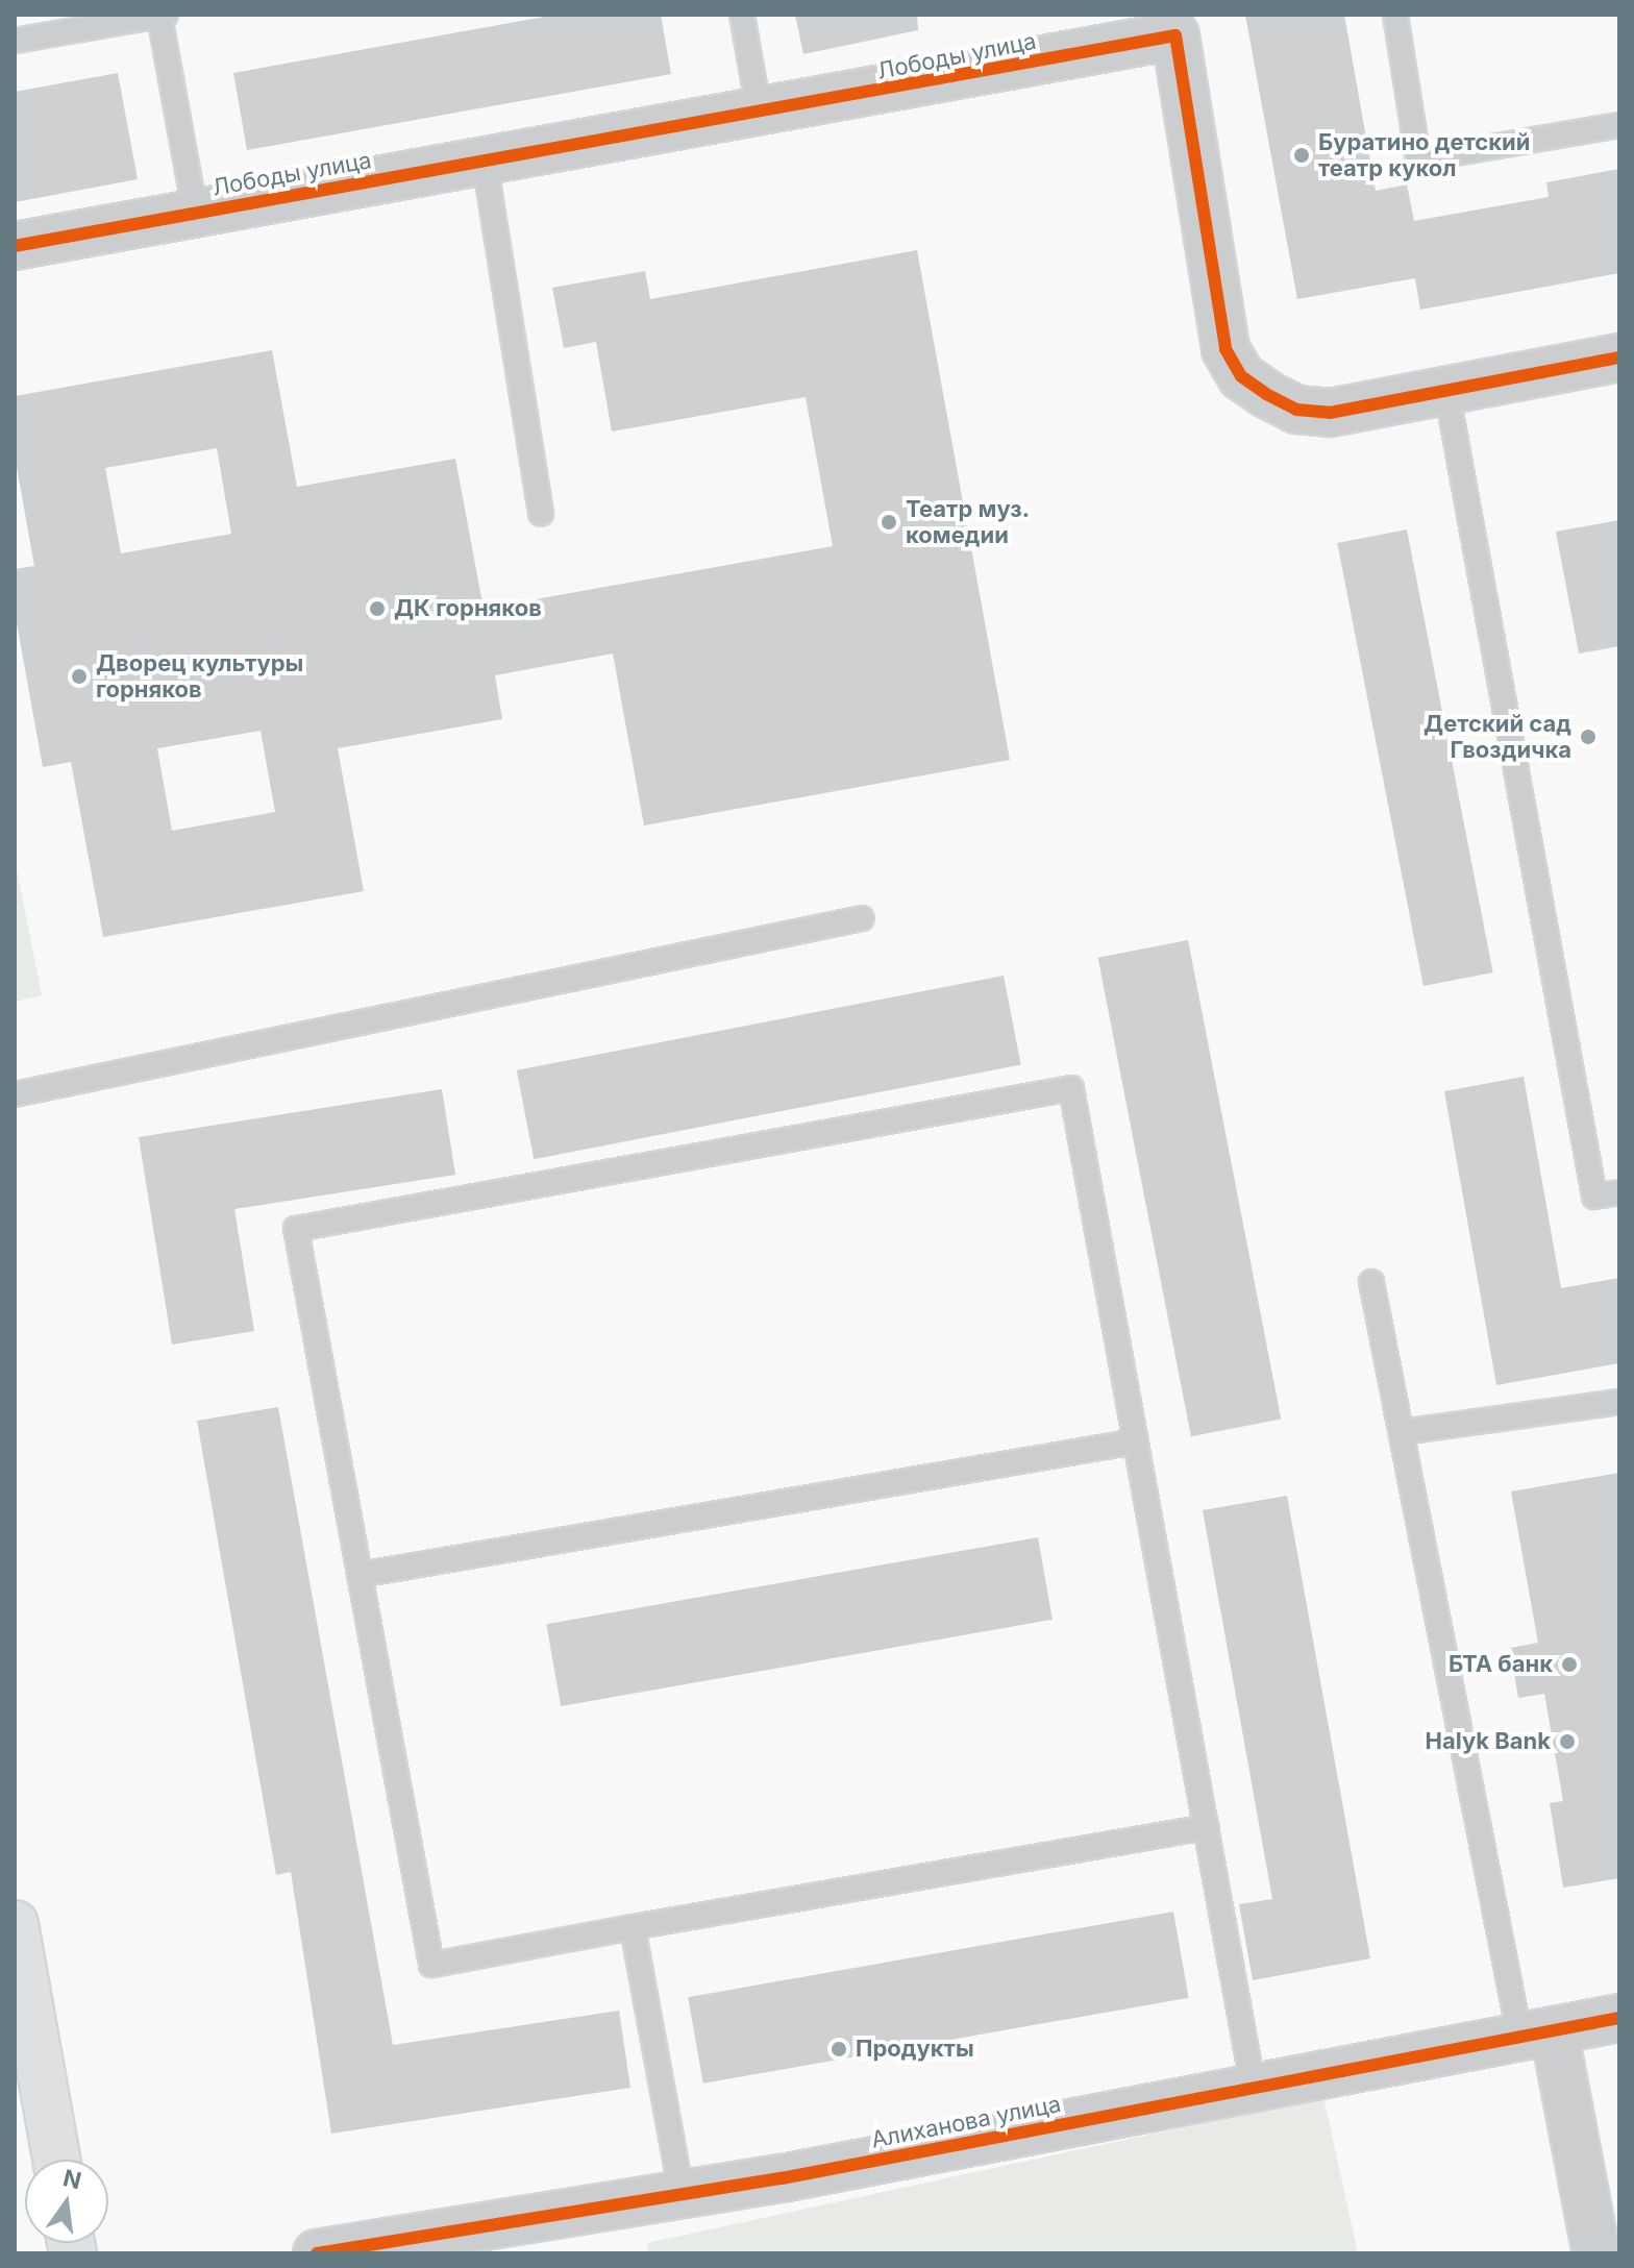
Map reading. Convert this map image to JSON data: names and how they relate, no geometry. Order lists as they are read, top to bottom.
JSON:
{
  "streets": {
    "street": ["Лободы улица", "Алиханова улица"]
  },
  "places": [
    "Буратино детский театр кукол",
    "Театр муз. комедии",
    "ДК горняков",
    "Дворец культуры горняков",
    "Детский сад Гвоздичка",
    "БТА банк",
    "Halyk Bank",
    "Продукты"
  ],
  "north": "top"
}
